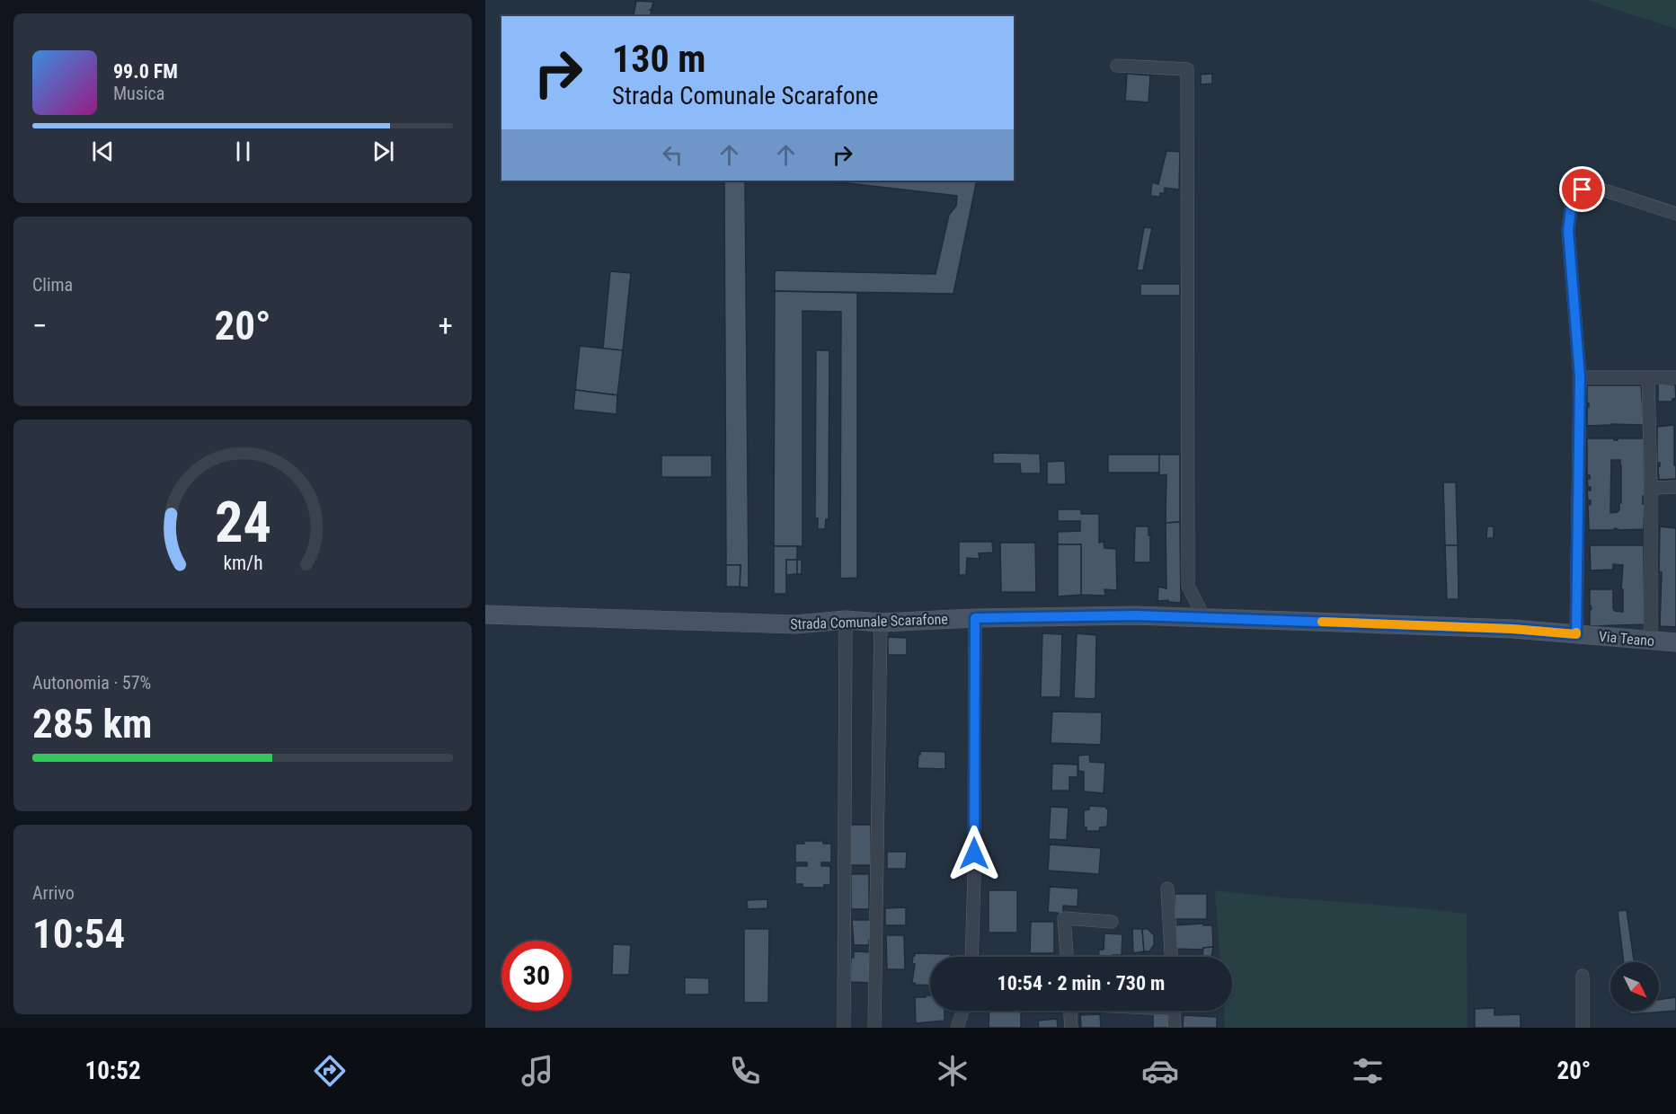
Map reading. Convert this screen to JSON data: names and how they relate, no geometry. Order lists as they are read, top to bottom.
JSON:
{
  "streets": {
    "street": ["Strada Comunale Scarafone", "Via Teano"]
  },
  "crossings": [
    ["Strada Comunale Scarafone", "Via Teano"]
  ],
  "north": "bottom right",
  "page": {
    "turn": ["130 m", "Strada Comunale Scarafone"],
    "song": ["99.0 FM", "Musica"],
    "tile": [
      "Clima",
      ["Autonomia · 57%", "285 km"],
      ["Arrivo", "10:54"]
    ],
    "heat": ["−", "20°", "+"],
    "limit": "30",
    "trip": "10:54 · 2 min · 730 m",
    "tabs": ["10:52", "20°"],
    "gauge": ["24", "km/h"]
  }
}
